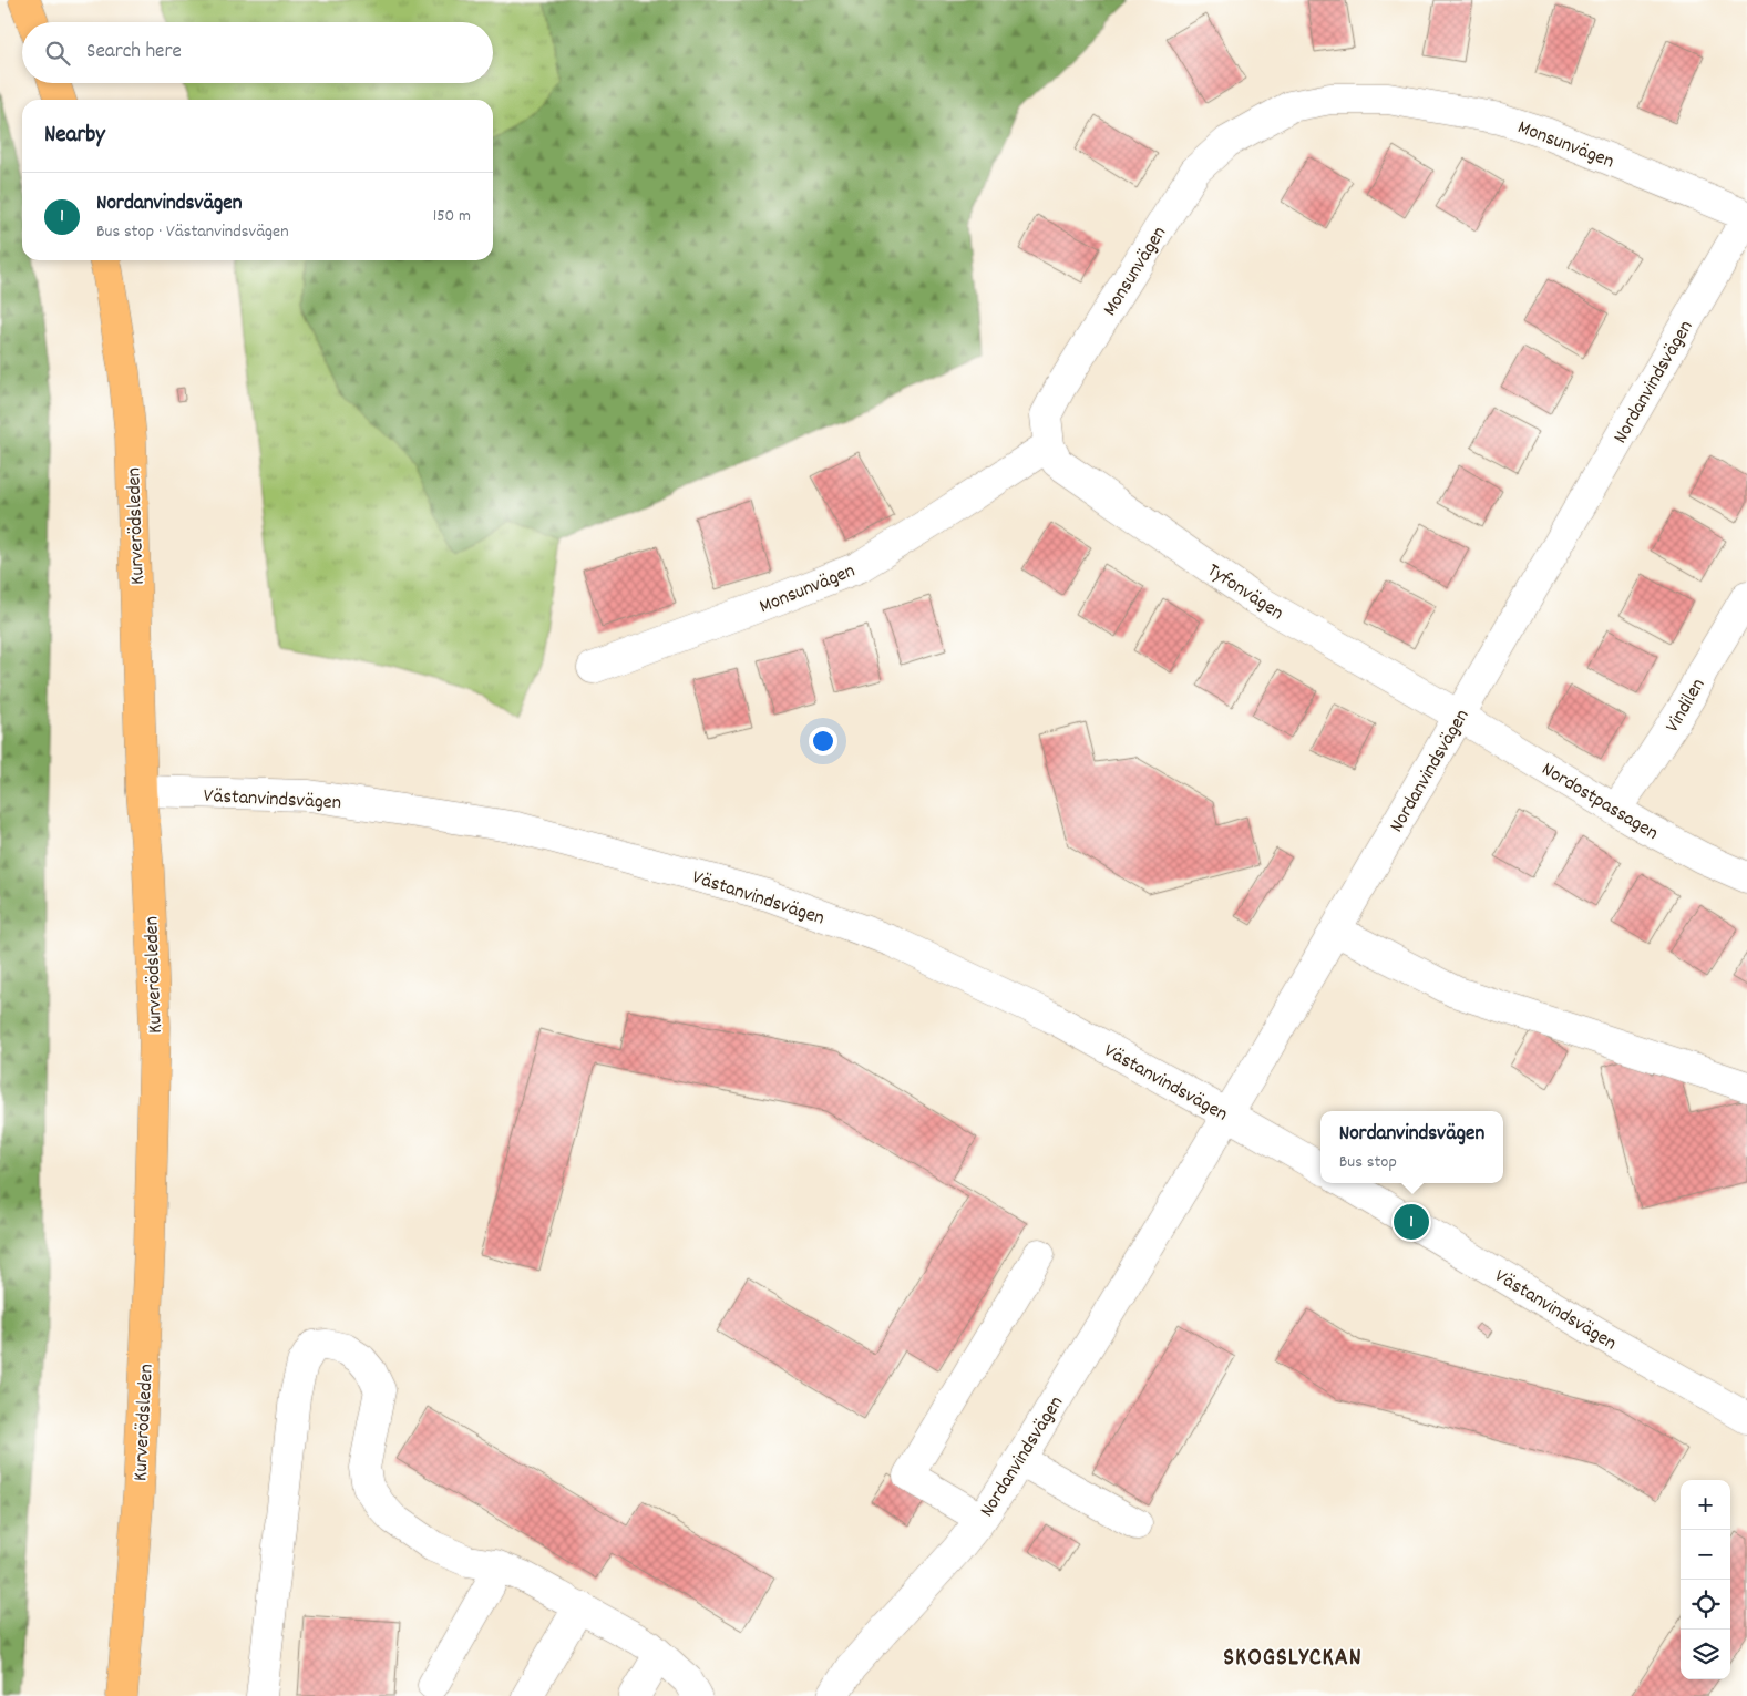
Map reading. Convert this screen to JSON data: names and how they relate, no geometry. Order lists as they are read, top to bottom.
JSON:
{
  "streets": {
    "main road": ["Kurverödsleden"],
    "street": [
      "Monsunvägen",
      "Nordanvindsvägen",
      "Tyfonvägen",
      "Vindilen",
      "Västanvindsvägen",
      "Nordostpassagen"
    ]
  },
  "crossings": [
    ["Monsunvägen", "Nordanvindsvägen"],
    ["Monsunvägen", "Tyfonvägen"],
    ["Nordanvindsvägen", "Tyfonvägen"],
    ["Nordanvindsvägen", "Västanvindsvägen"],
    ["Nordanvindsvägen", "Nordostpassagen"],
    ["Kurverödsleden", "Västanvindsvägen"],
    ["Tyfonvägen", "Nordostpassagen"],
    ["Vindilen", "Nordostpassagen"]
  ],
  "districts": ["SKOGSLYCKAN"],
  "page": {
    "search": "Search here",
    "heading": "Nearby",
    "list": [
      {
        "mark": "1",
        "name": "Nordanvindsvägen",
        "note": "Bus stop · Västanvindsvägen",
        "value": "150 m"
      }
    ],
    "popup": ["Nordanvindsvägen", "Bus stop"],
    "pins": "1",
    "map_buttons": ["+", "−"]
  }
}
